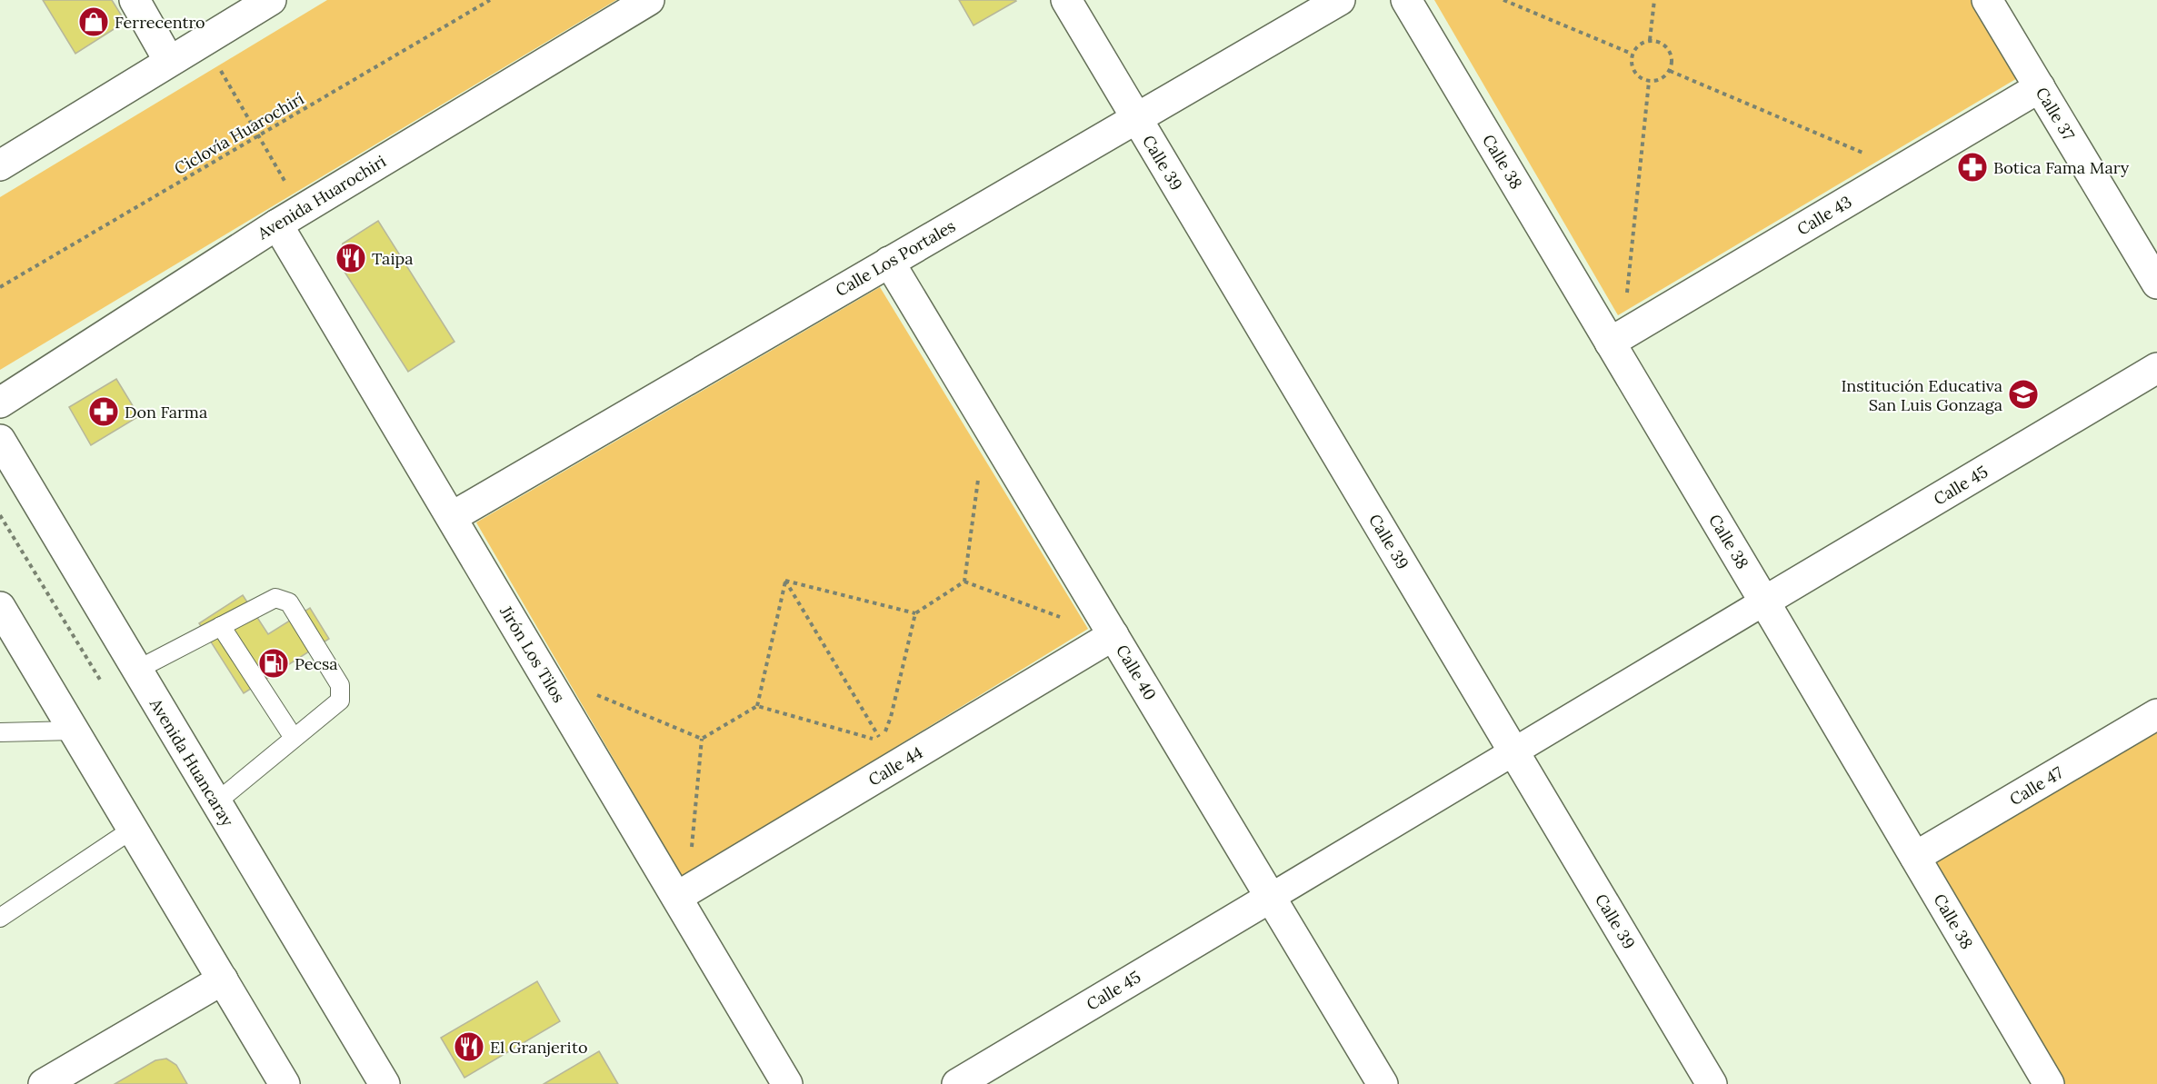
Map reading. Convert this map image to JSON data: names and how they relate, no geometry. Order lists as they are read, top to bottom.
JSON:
{
  "streets": {
    "street": [
      "Calle 37",
      "Calle 38",
      "Calle 39",
      "Avenida Huarochiri",
      "Calle 43",
      "Calle Los Portales",
      "Calle 45",
      "Jirón Los Tilos",
      "Calle 40",
      "Avenida Huancaray",
      "Calle 44",
      "Calle 47"
    ],
    "path": ["Ciclovía Huarochirí"]
  },
  "crossings": [
    ["Calle 37", "Calle 43"],
    ["Calle 38", "Calle 43"],
    ["Calle 38", "Calle 45"],
    ["Calle 38", "Calle 47"],
    ["Calle 39", "Calle Los Portales"],
    ["Avenida Huarochiri", "Jirón Los Tilos"],
    ["Calle Los Portales", "Jirón Los Tilos"],
    ["Calle Los Portales", "Calle 40"],
    ["Calle 45", "Calle 40"],
    ["Jirón Los Tilos", "Calle 44"],
    ["Calle 40", "Calle 44"]
  ],
  "places": {
    "shop": ["Ferrecentro"],
    "pharmacy": ["Botica Fama Mary", "Don Farma"],
    "restaurant": ["Taipa", "El Granjerito"],
    "school or university": ["Institución Educativa San Luis Gonzaga"],
    "fuel station": ["Pecsa"]
  }
}
